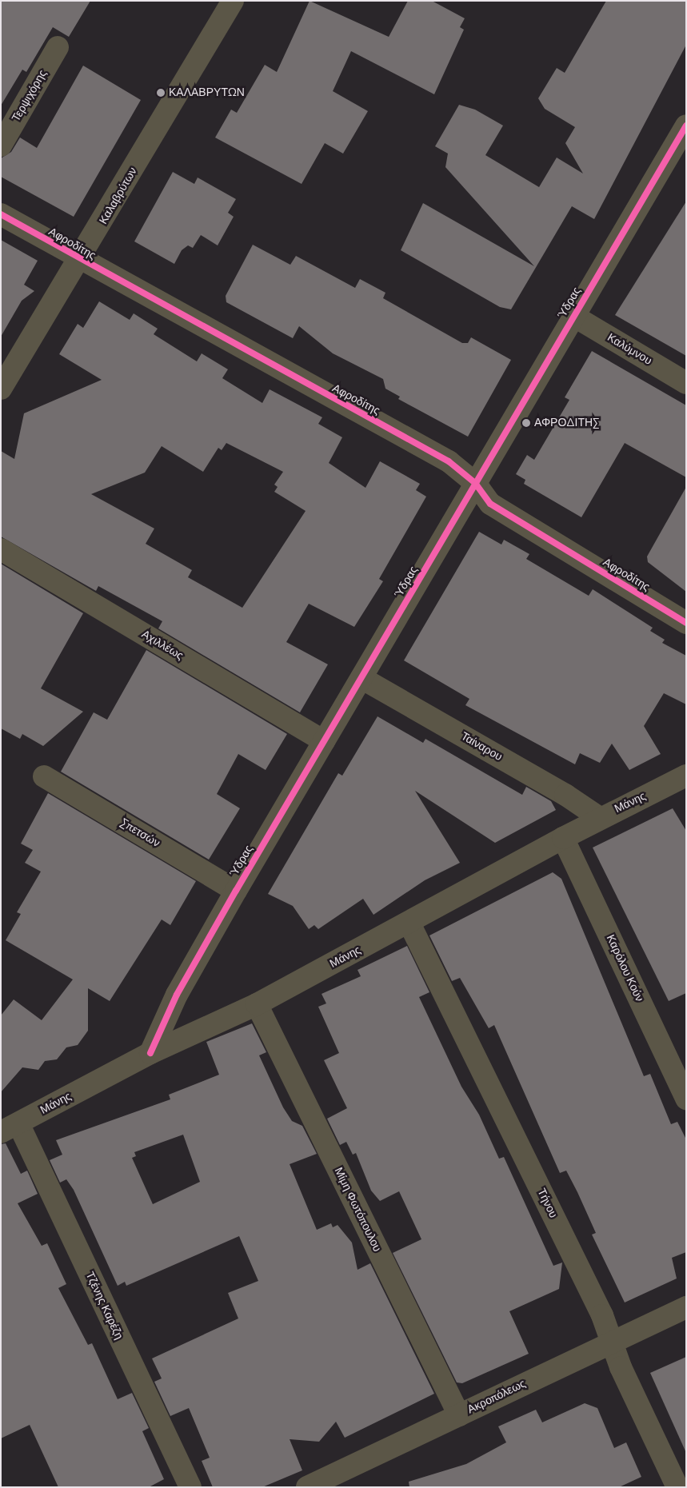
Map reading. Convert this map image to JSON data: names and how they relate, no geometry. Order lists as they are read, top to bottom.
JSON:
{
  "streets": {
    "street": [
      "Τερψιχόρης",
      "Καλαβρύτων",
      "Αφροδίτης",
      "Ύδρας",
      "Καλύμνου",
      "Αχιλλέως",
      "Ταίναρου",
      "Μάνης",
      "Σπετσών",
      "Καρόλου Κούν",
      "Τήνου",
      "Μίμη Φωτόπουλου",
      "Τζένης Καρέζη",
      "Ακροπόλεως"
    ]
  },
  "crossings": [
    ["Καλαβρύτων", "Αφροδίτης"],
    ["Αφροδίτης", "Ύδρας"],
    ["Ύδρας", "Καλύμνου"],
    ["Ύδρας", "Αχιλλέως"],
    ["Ύδρας", "Ταίναρου"],
    ["Ύδρας", "Μάνης"],
    ["Ύδρας", "Σπετσών"],
    ["Ταίναρου", "Μάνης"],
    ["Μάνης", "Καρόλου Κούν"],
    ["Μάνης", "Τήνου"],
    ["Μάνης", "Μίμη Φωτόπουλου"],
    ["Μάνης", "Τζένης Καρέζη"],
    ["Τήνου", "Ακροπόλεως"],
    ["Μίμη Φωτόπουλου", "Ακροπόλεως"]
  ],
  "places": ["ΚΑΛΑΒΡΥΤΩΝ", "ΑΦΡΟΔΙΤΗΣ"]
}
